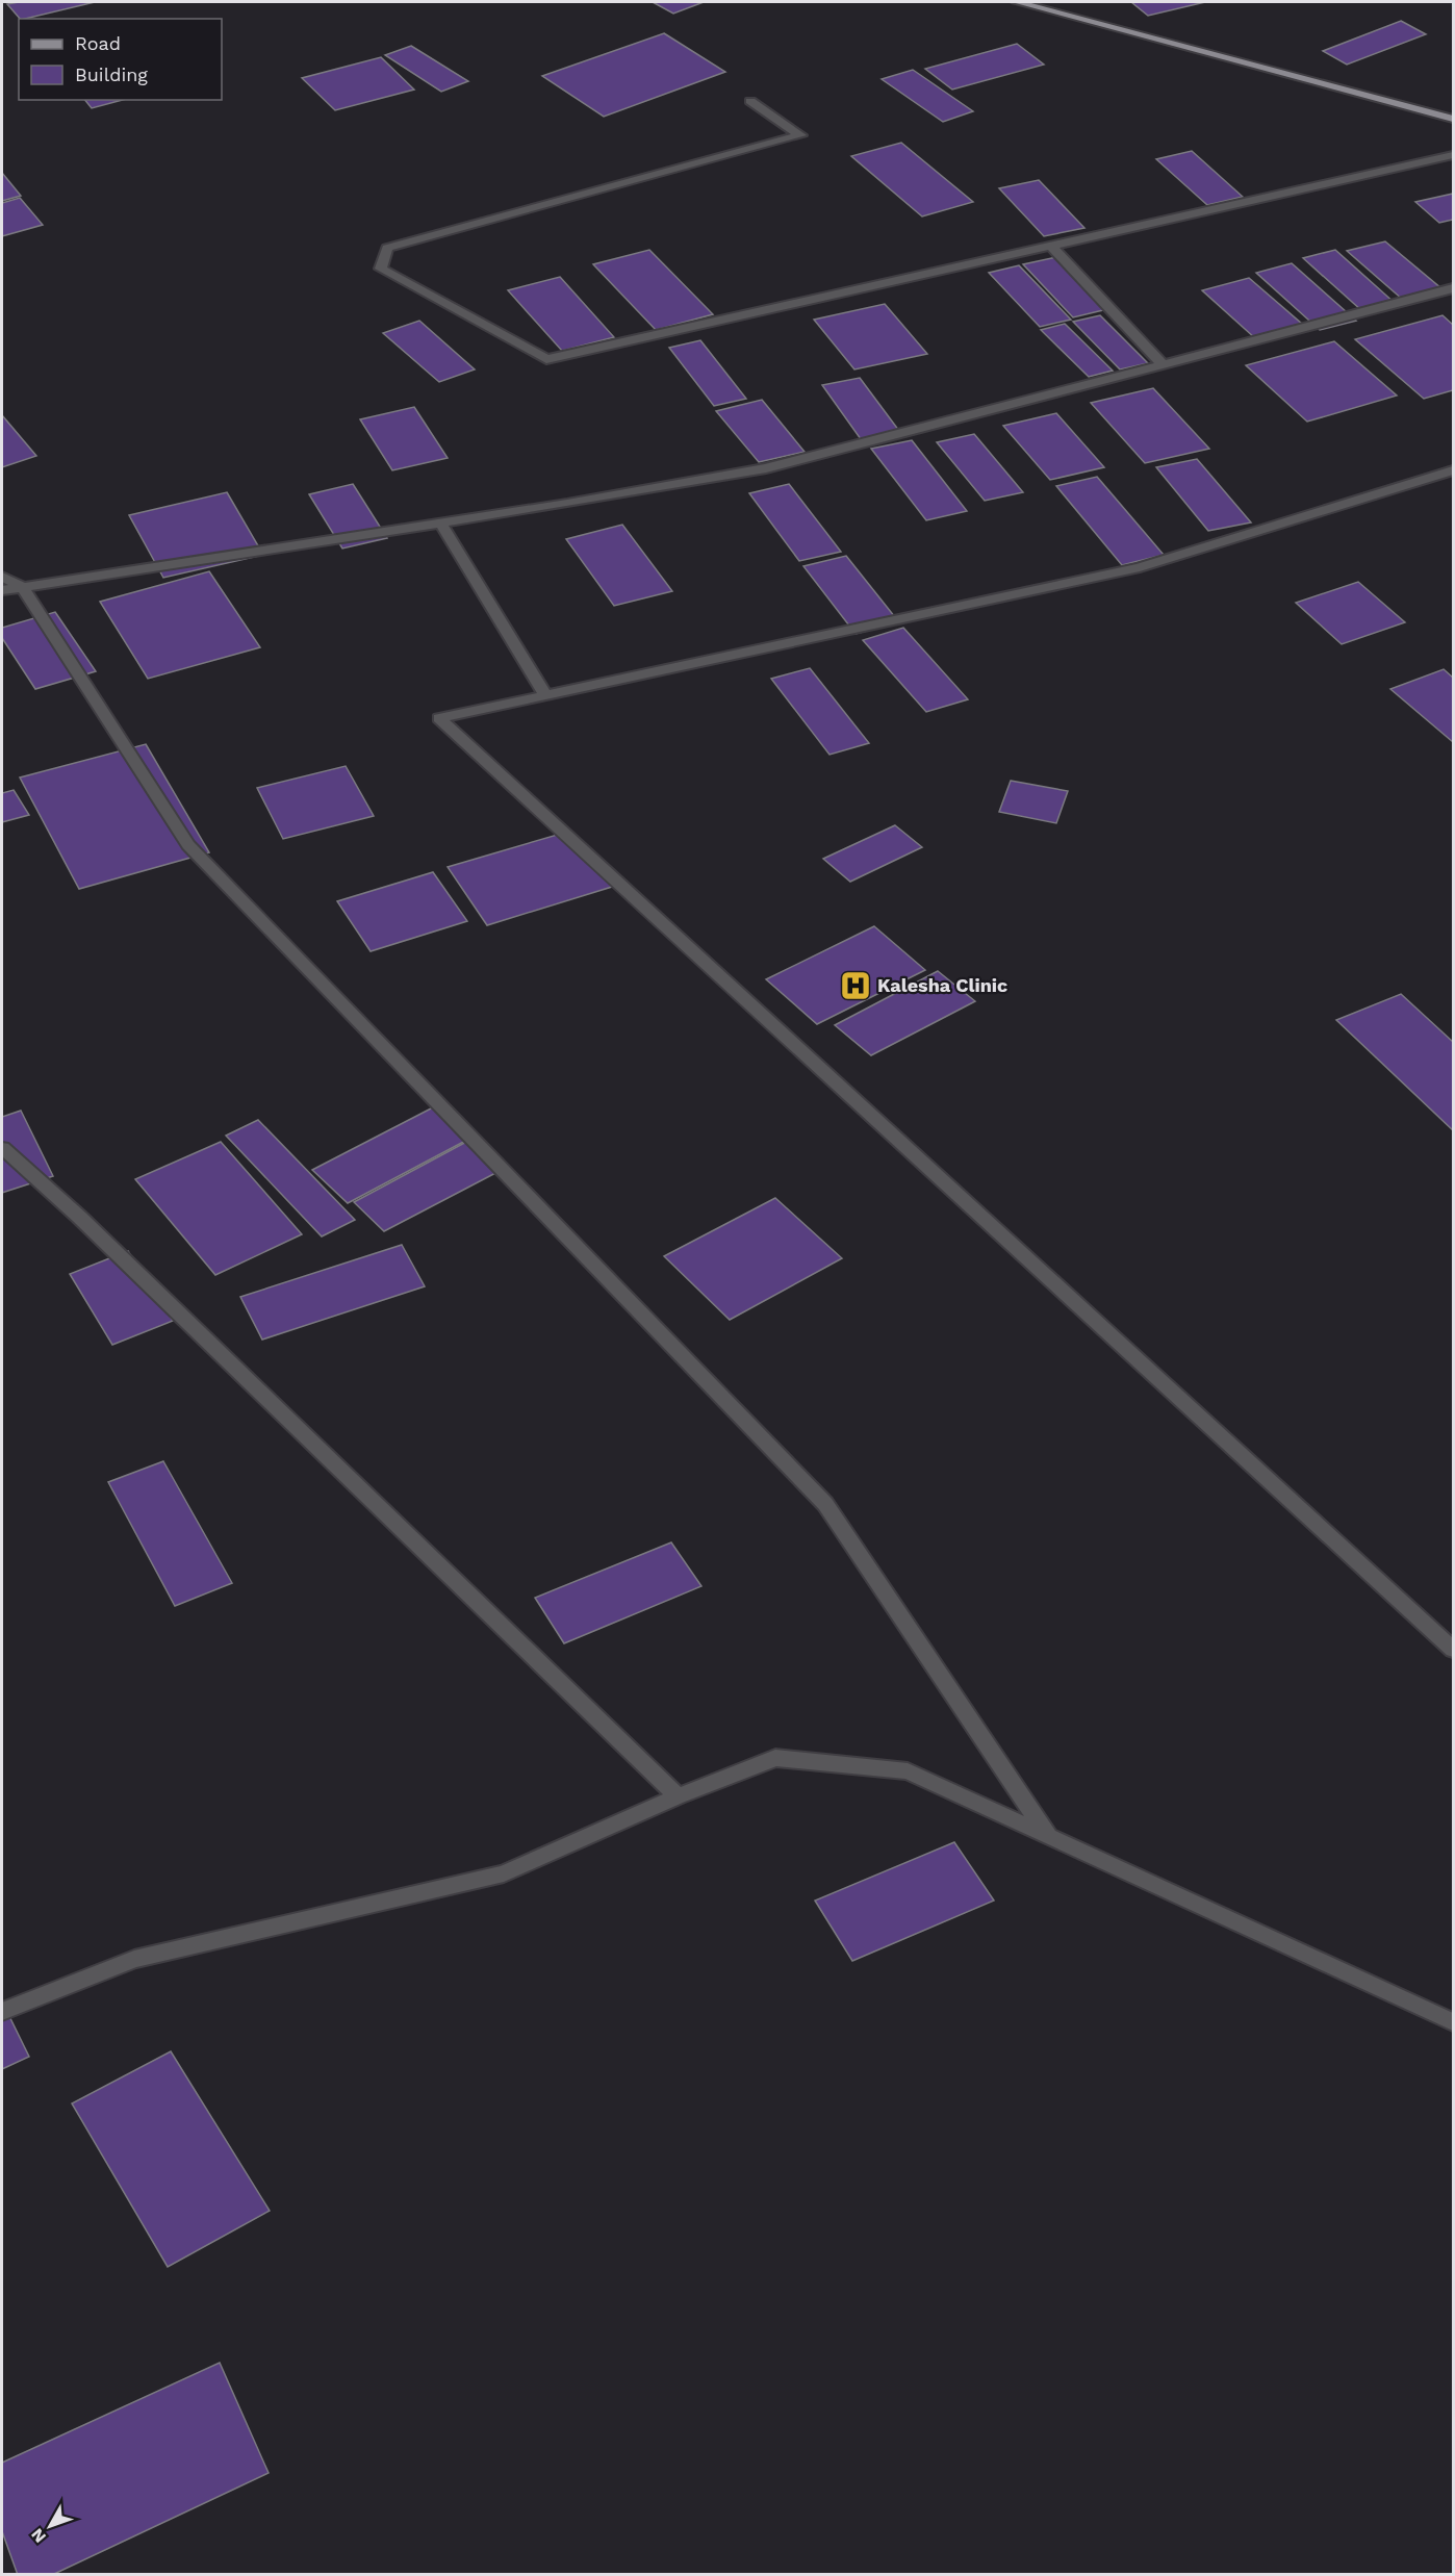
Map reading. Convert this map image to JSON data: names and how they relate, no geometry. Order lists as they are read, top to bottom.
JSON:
{
  "places": {
    "hospital": ["Kalesha Clinic"]
  },
  "legend": ["Road", "Building"],
  "north": "bottom left"
}
